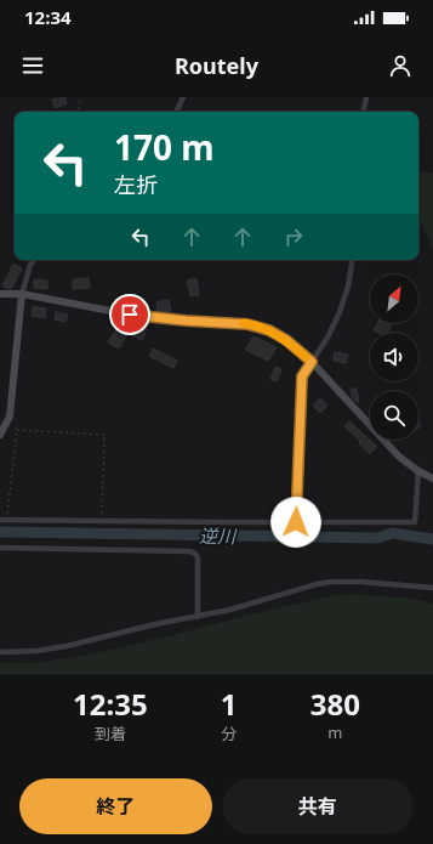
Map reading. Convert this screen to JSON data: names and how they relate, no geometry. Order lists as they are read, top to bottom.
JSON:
{
  "water": ["逆川"],
  "north": "top right",
  "page": {
    "status": "12:34",
    "header": "Routely",
    "turn": ["170 m", "左折"],
    "eta": [
      "12:35",
      "到着",
      "1",
      "分",
      "380",
      "m"
    ],
    "buttons": ["終了", "共有"]
  }
}
